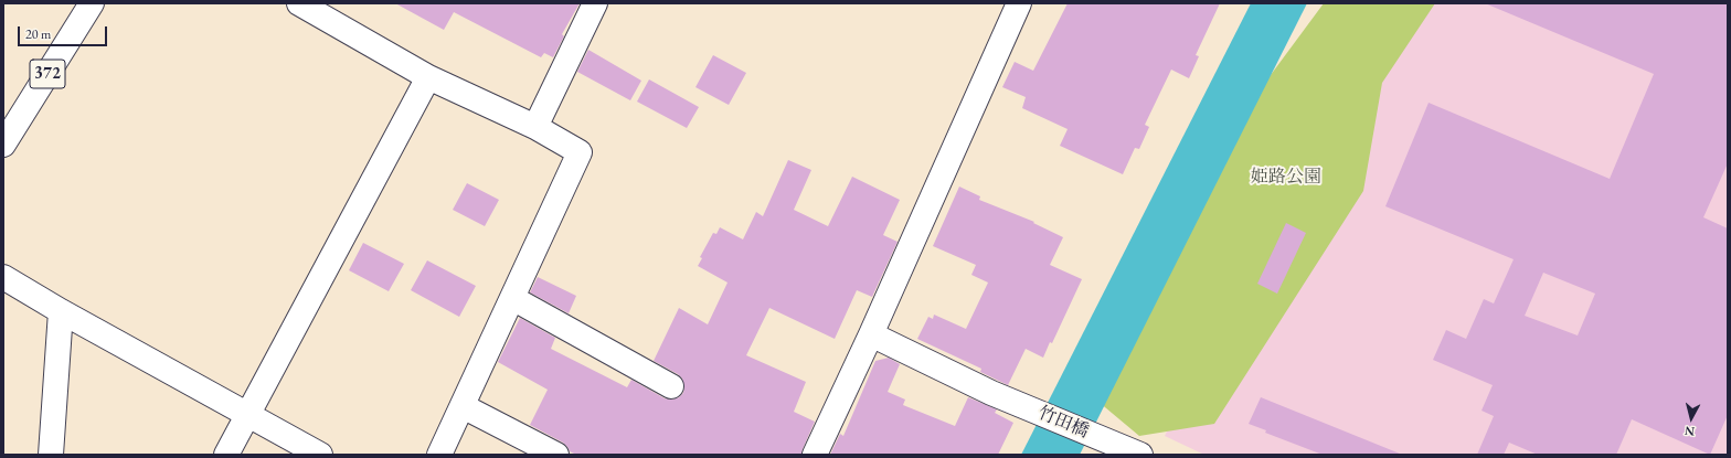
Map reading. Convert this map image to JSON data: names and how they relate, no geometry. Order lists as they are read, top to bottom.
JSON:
{
  "streets": {
    "main road": ["372", "竹田橋"]
  },
  "parks": ["姫路公園"],
  "scale_bar": "20 m",
  "north": "bottom"
}
